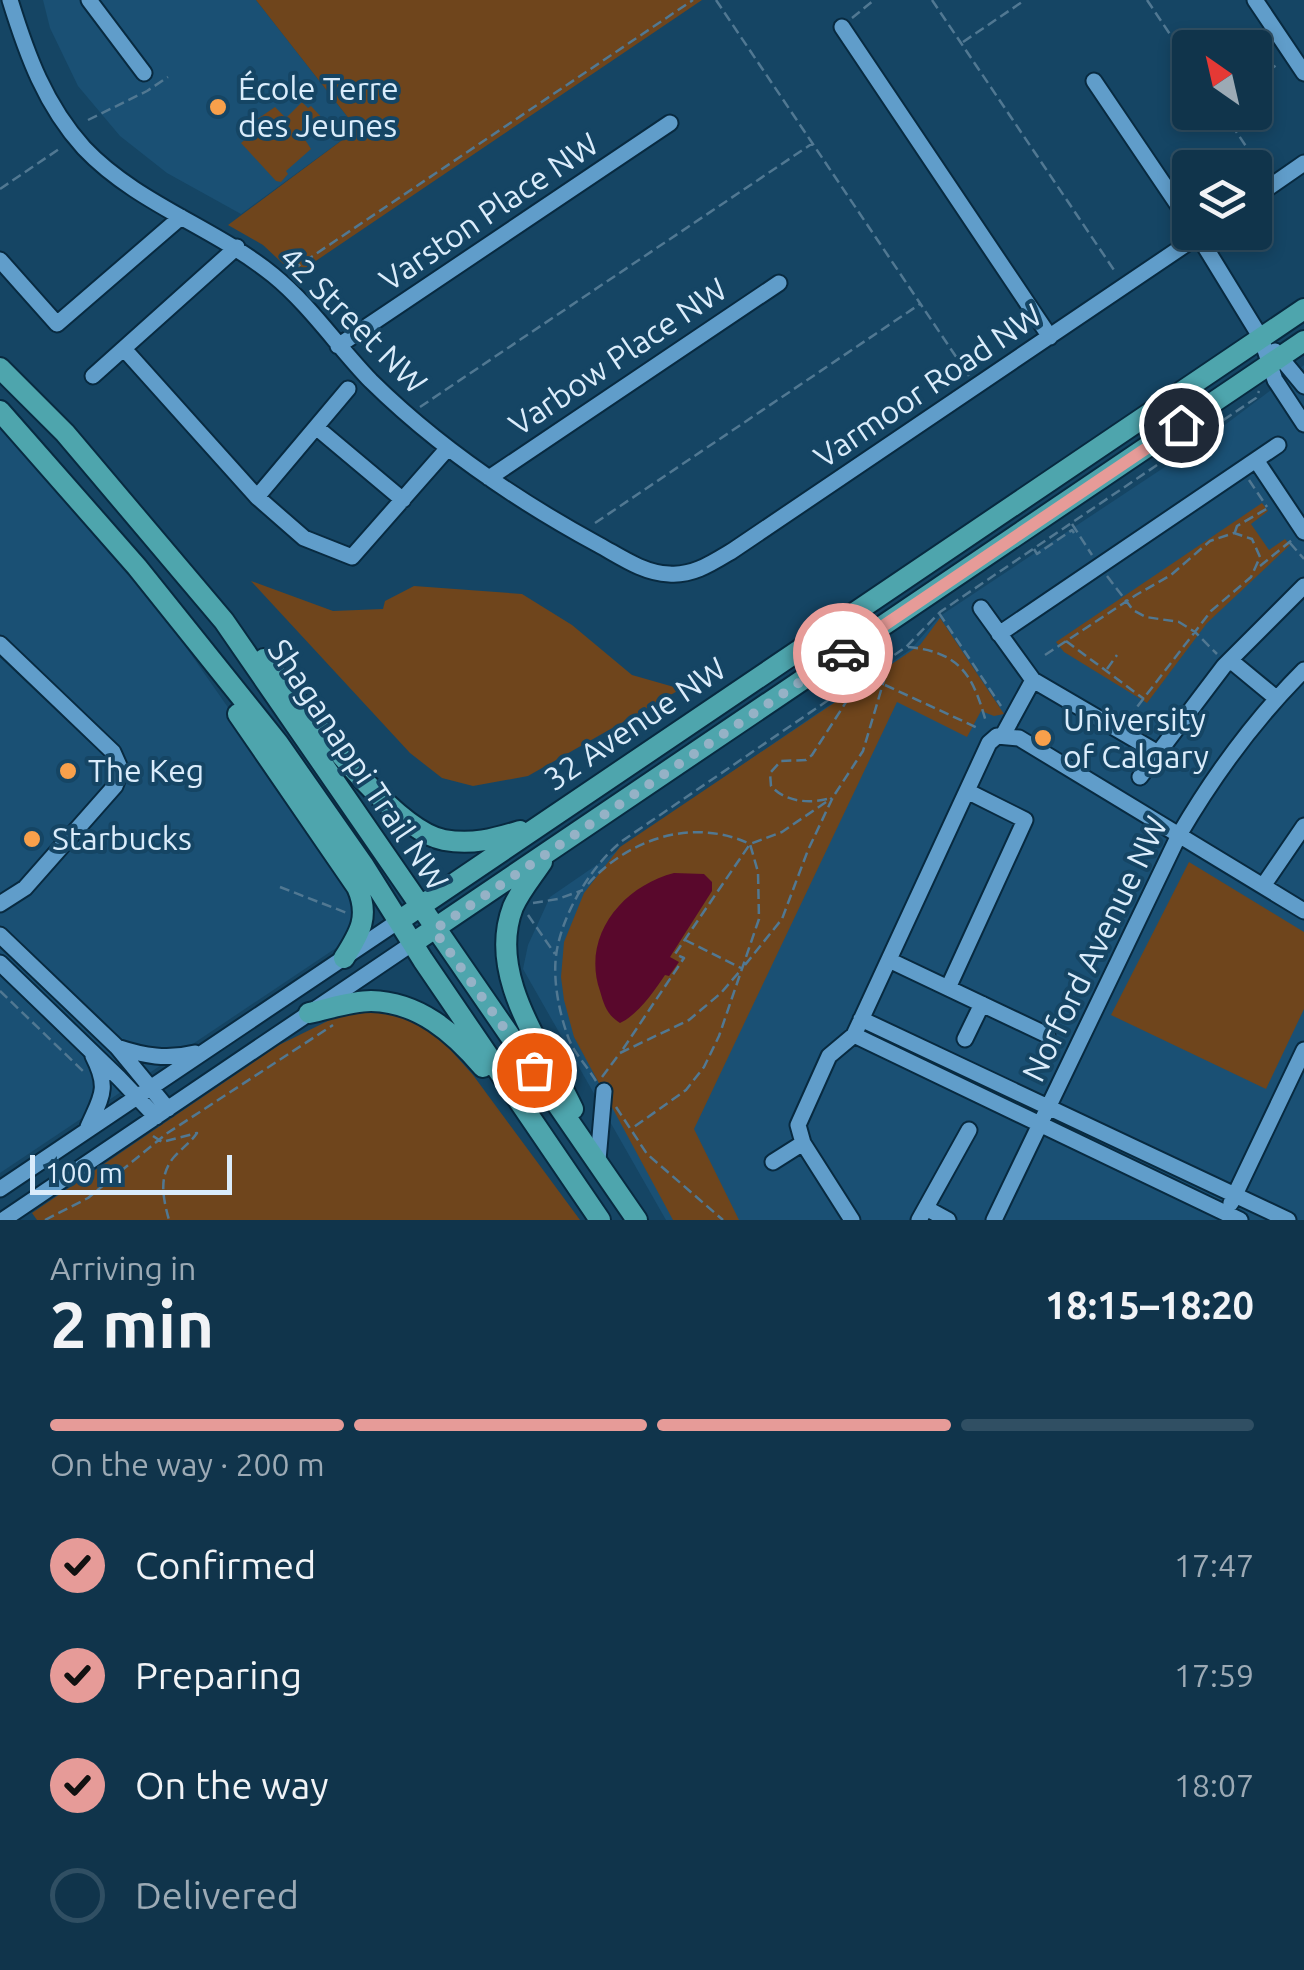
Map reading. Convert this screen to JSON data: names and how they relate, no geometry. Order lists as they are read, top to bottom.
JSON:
{
  "streets": {
    "main road": ["32 Avenue NW", "Shaganappi Trail NW"],
    "street": [
      "Varston Place NW",
      "42 Street NW",
      "Varbow Place NW",
      "Varmoor Road NW",
      "Norford Avenue NW"
    ]
  },
  "crossings": [
    ["Varston Place NW", "42 Street NW"],
    ["42 Street NW", "Varbow Place NW"],
    ["42 Street NW", "Varmoor Road NW"],
    ["32 Avenue NW", "Shaganappi Trail NW"]
  ],
  "places": [
    "École Terre des Jeunes",
    "University of Calgary",
    "The Keg",
    "Starbucks"
  ],
  "scale_bar": "100 m",
  "north": "top left",
  "page": {
    "scale": "100 m",
    "heading": ["2 min", "Arriving in", "18:15–18:20"],
    "bar": "On the way · 200 m",
    "list": [
      ["Confirmed", "17:47"],
      ["Preparing", "17:59"],
      ["On the way", "18:07"],
      "Delivered"
    ]
  }
}
